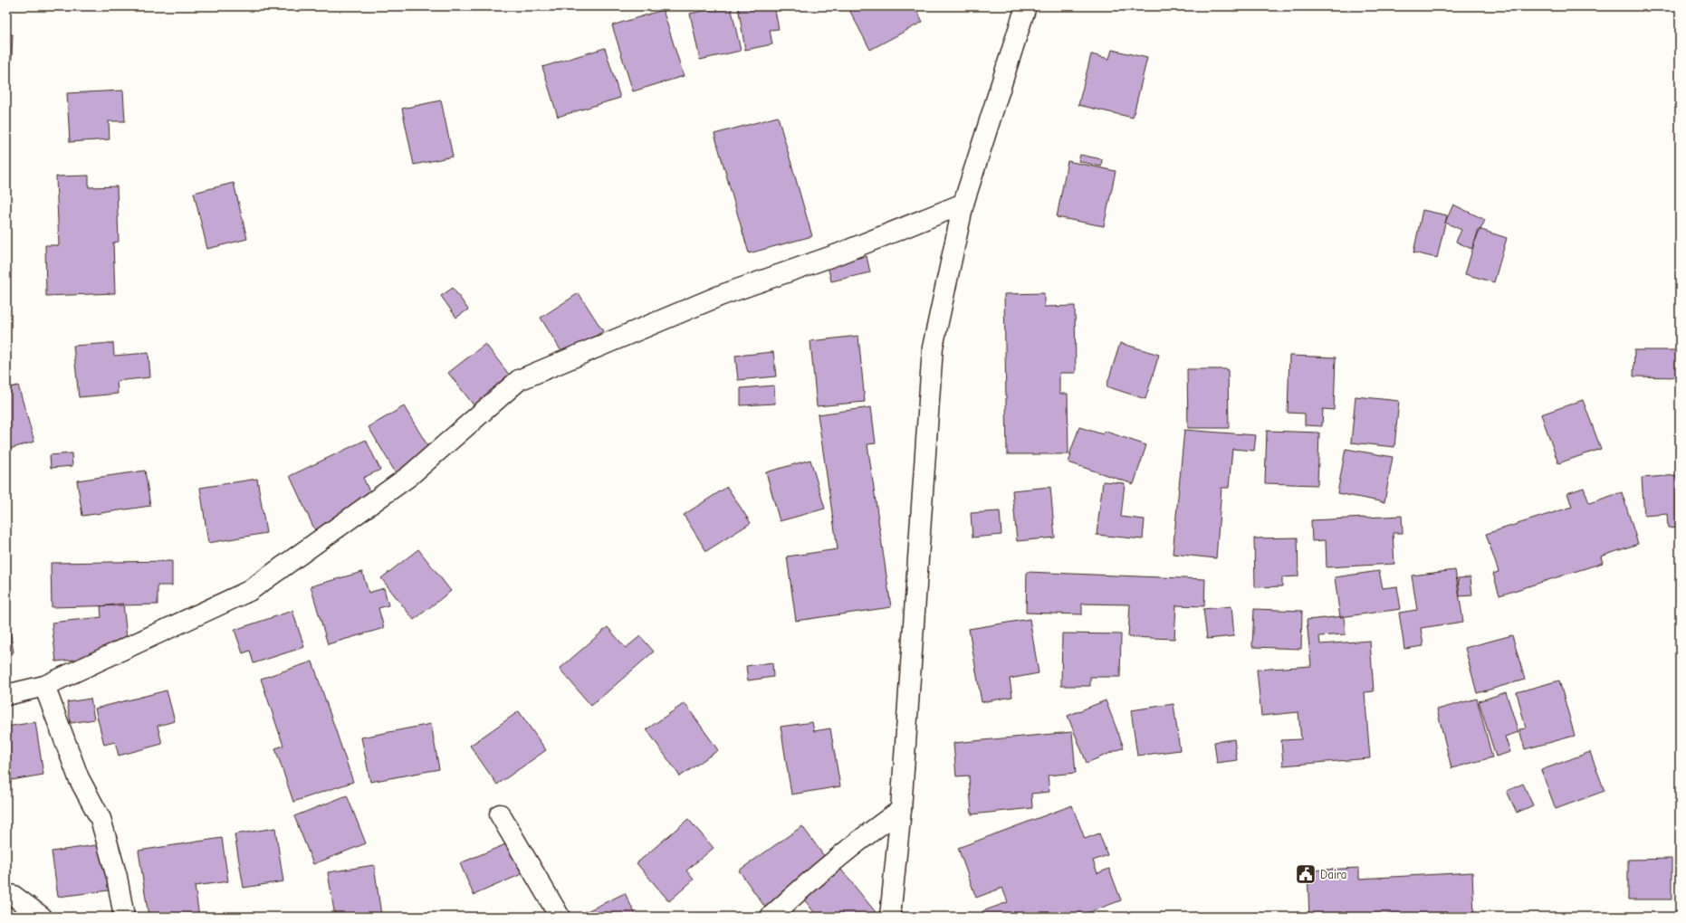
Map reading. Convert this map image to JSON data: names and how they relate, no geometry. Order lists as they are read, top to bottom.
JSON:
{
  "places": {
    "public building": ["Daira"]
  }
}
